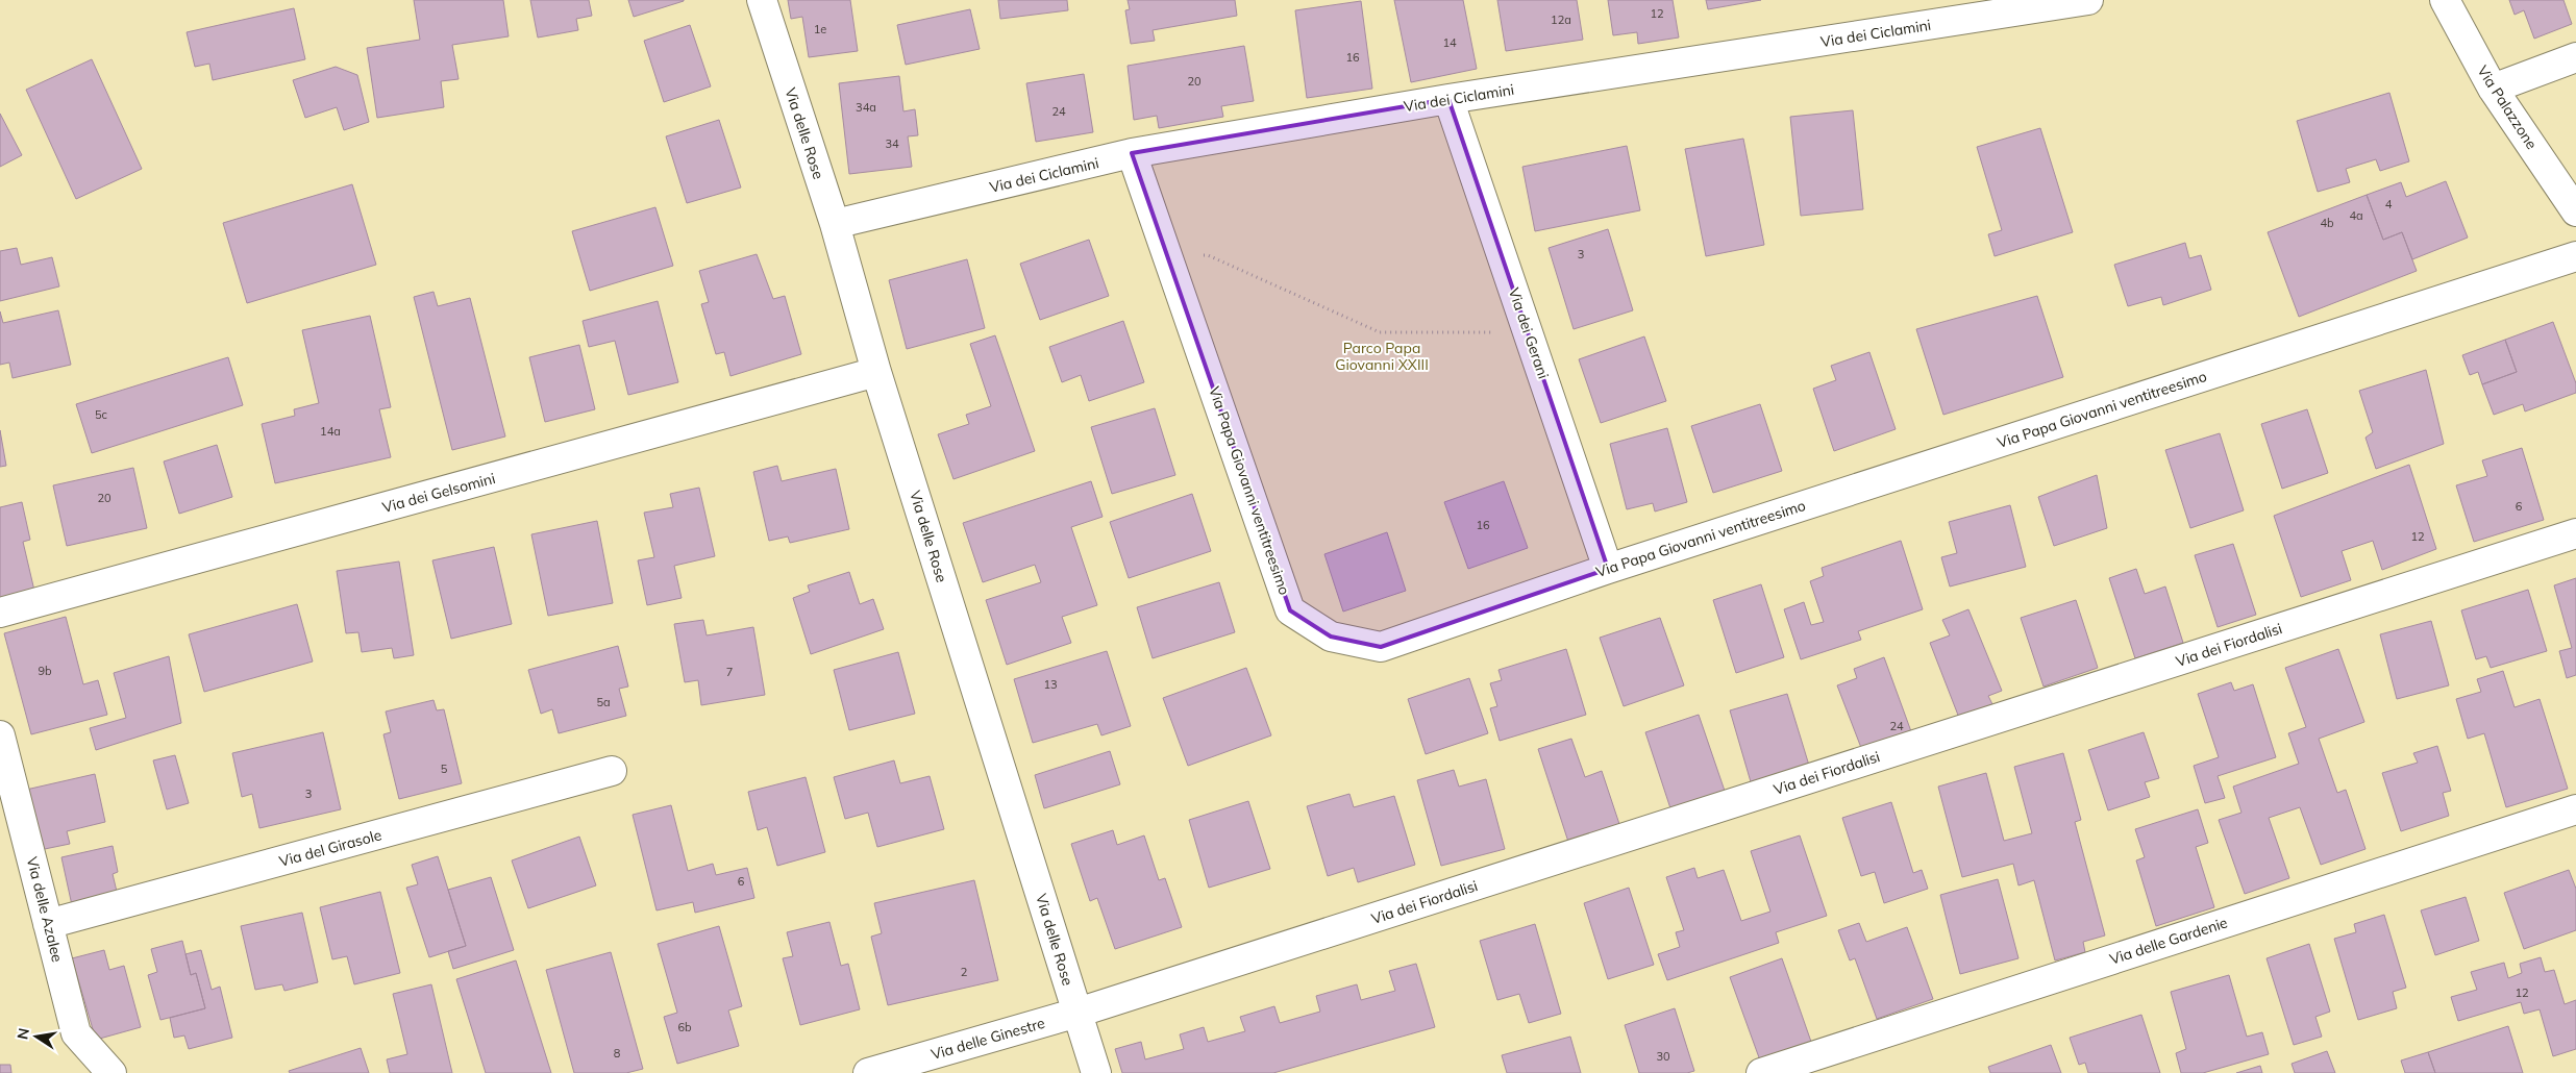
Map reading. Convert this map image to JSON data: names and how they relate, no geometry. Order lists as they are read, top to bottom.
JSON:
{
  "streets": {
    "street": [
      "Via dei Ciclamini",
      "Via Palazzone",
      "Via delle Rose",
      "Via dei Gerani",
      "Via Papa Giovanni ventitreesimo",
      "Via dei Gelsomini",
      "Via dei Fiordalisi",
      "Via del Girasole",
      "Via delle Azalee",
      "Via delle Gardenie",
      "Via delle Ginestre"
    ]
  },
  "crossings": [
    ["Via dei Ciclamini", "Via delle Rose"],
    ["Via dei Ciclamini", "Via dei Gerani"],
    ["Via dei Ciclamini", "Via Papa Giovanni ventitreesimo"],
    ["Via delle Rose", "Via dei Gelsomini"],
    ["Via delle Rose", "Via dei Fiordalisi"],
    ["Via delle Rose", "Via delle Ginestre"],
    ["Via dei Gerani", "Via Papa Giovanni ventitreesimo"],
    ["Via dei Fiordalisi", "Via delle Ginestre"],
    ["Via del Girasole", "Via delle Azalee"]
  ],
  "parks": ["Parco Papa Giovanni XXIII"],
  "house_numbers": [
    "12",
    "12a",
    "1e",
    "14",
    "16",
    "20",
    "34a",
    "24",
    "34",
    "4",
    "4a",
    "4b",
    "3",
    "5c",
    "14a",
    "20",
    "6",
    "16",
    "12",
    "9b",
    "7",
    "13",
    "5a",
    "24",
    "5",
    "3",
    "6",
    "2",
    "12",
    "6b",
    "8",
    "30"
  ],
  "north": "left"
}
